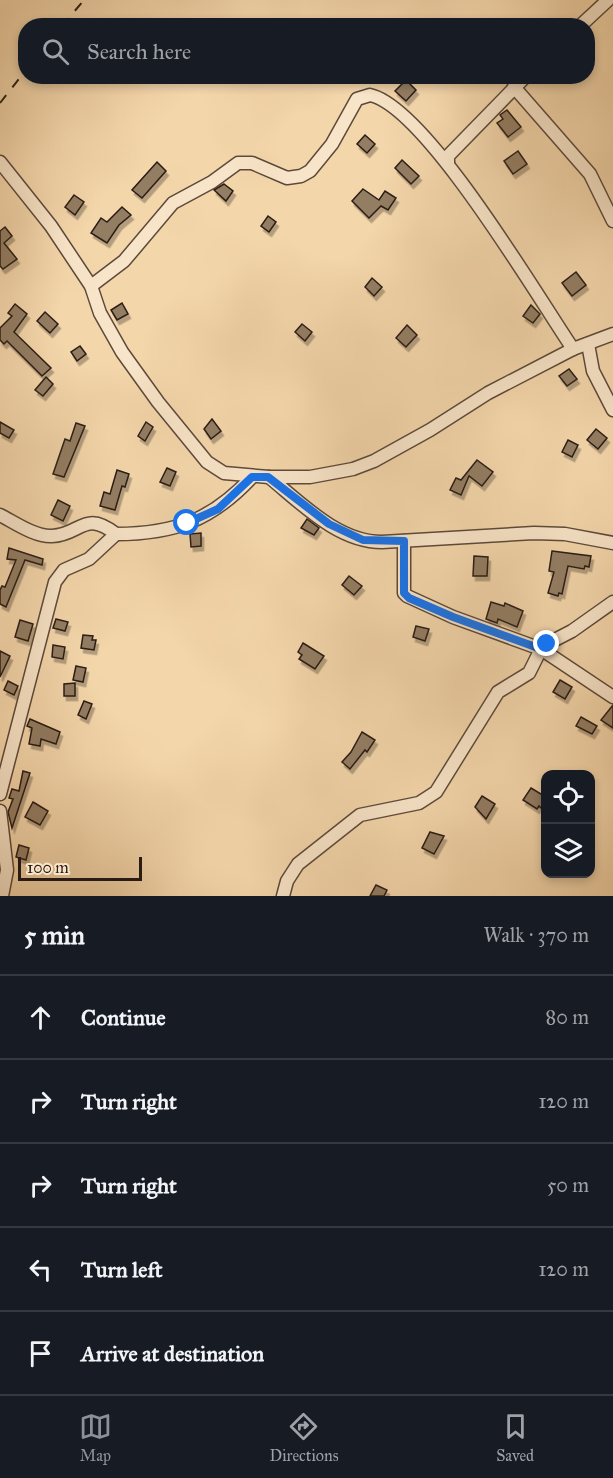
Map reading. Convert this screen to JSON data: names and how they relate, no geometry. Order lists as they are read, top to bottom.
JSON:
{
  "scale_bar": "100 m",
  "page": {
    "search": "Search here",
    "scale": "100 m",
    "heading": ["5 min", "Walk · 370 m"],
    "list": [
      ["Continue", "80 m"],
      ["Turn right", "120 m"],
      ["Turn right", "50 m"],
      ["Turn left", "120 m"],
      "Arrive at destination"
    ],
    "nav": ["Map", "Directions", "Saved"]
  }
}
